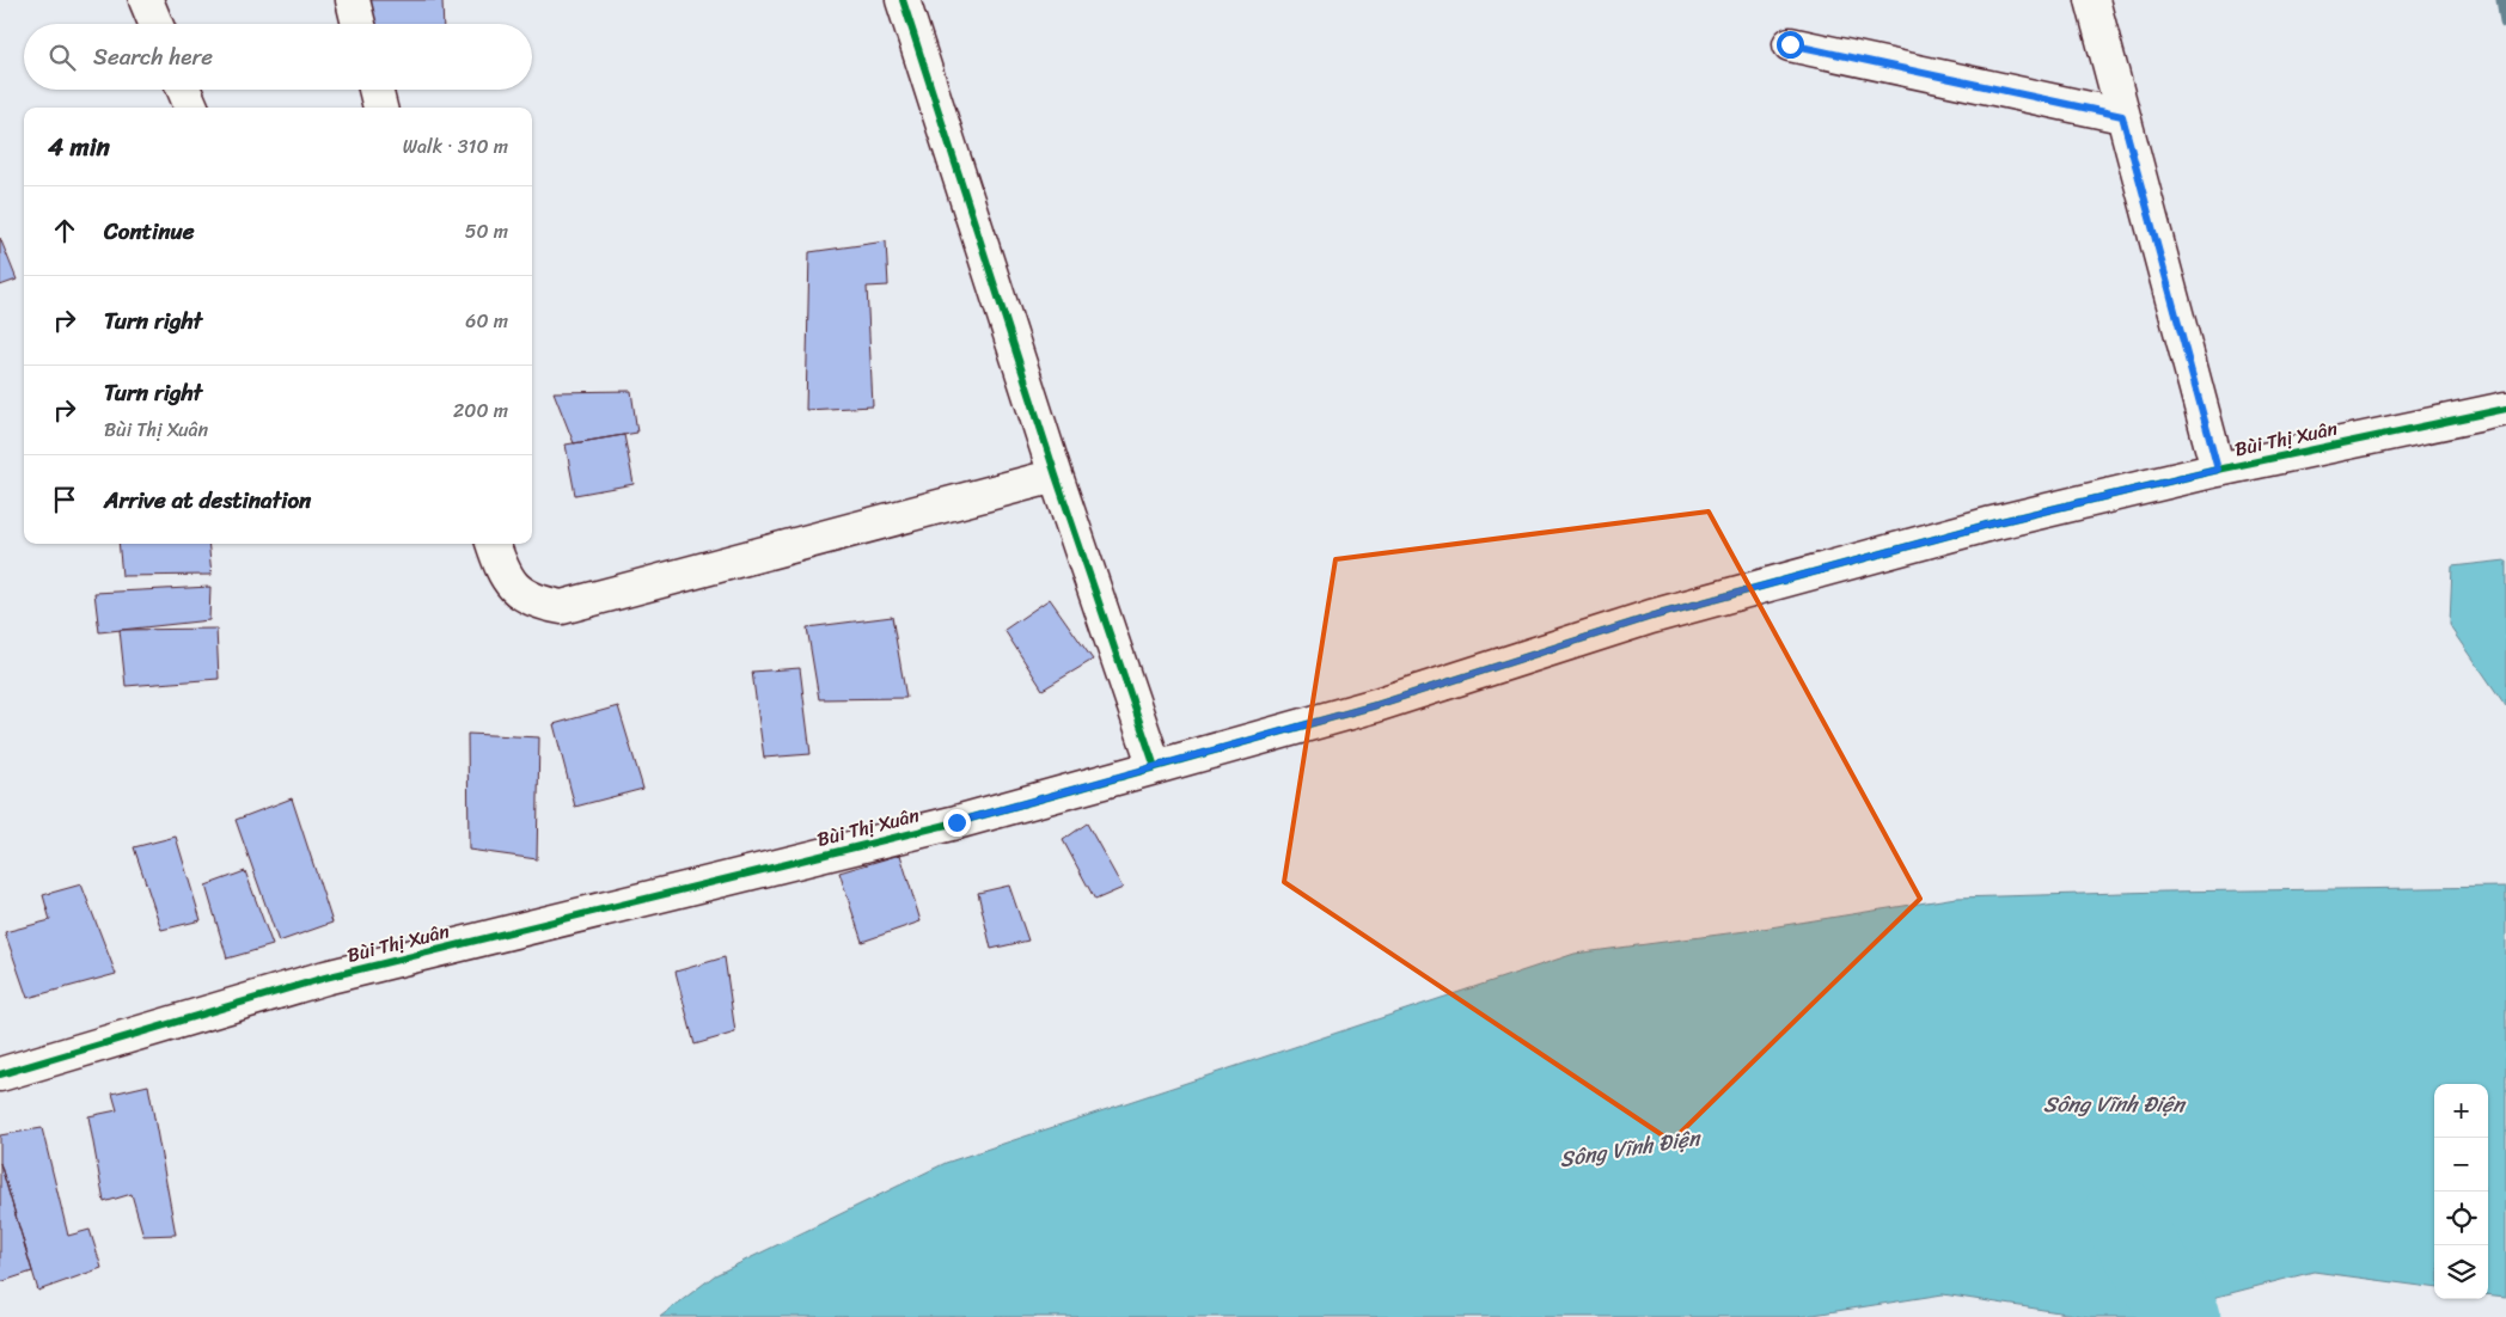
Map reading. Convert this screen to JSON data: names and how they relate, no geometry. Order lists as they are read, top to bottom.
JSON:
{
  "streets": {
    "street": ["Bùi Thị Xuân"]
  },
  "water": ["Sông Vĩnh Điện"],
  "page": {
    "search": "Search here",
    "heading": ["4 min", "Walk · 310 m"],
    "list": [
      ["Continue", "50 m"],
      ["Turn right", "60 m"],
      ["Turn right", "Bùi Thị Xuân", "200 m"],
      "Arrive at destination"
    ],
    "map_buttons": ["+", "−"]
  }
}
